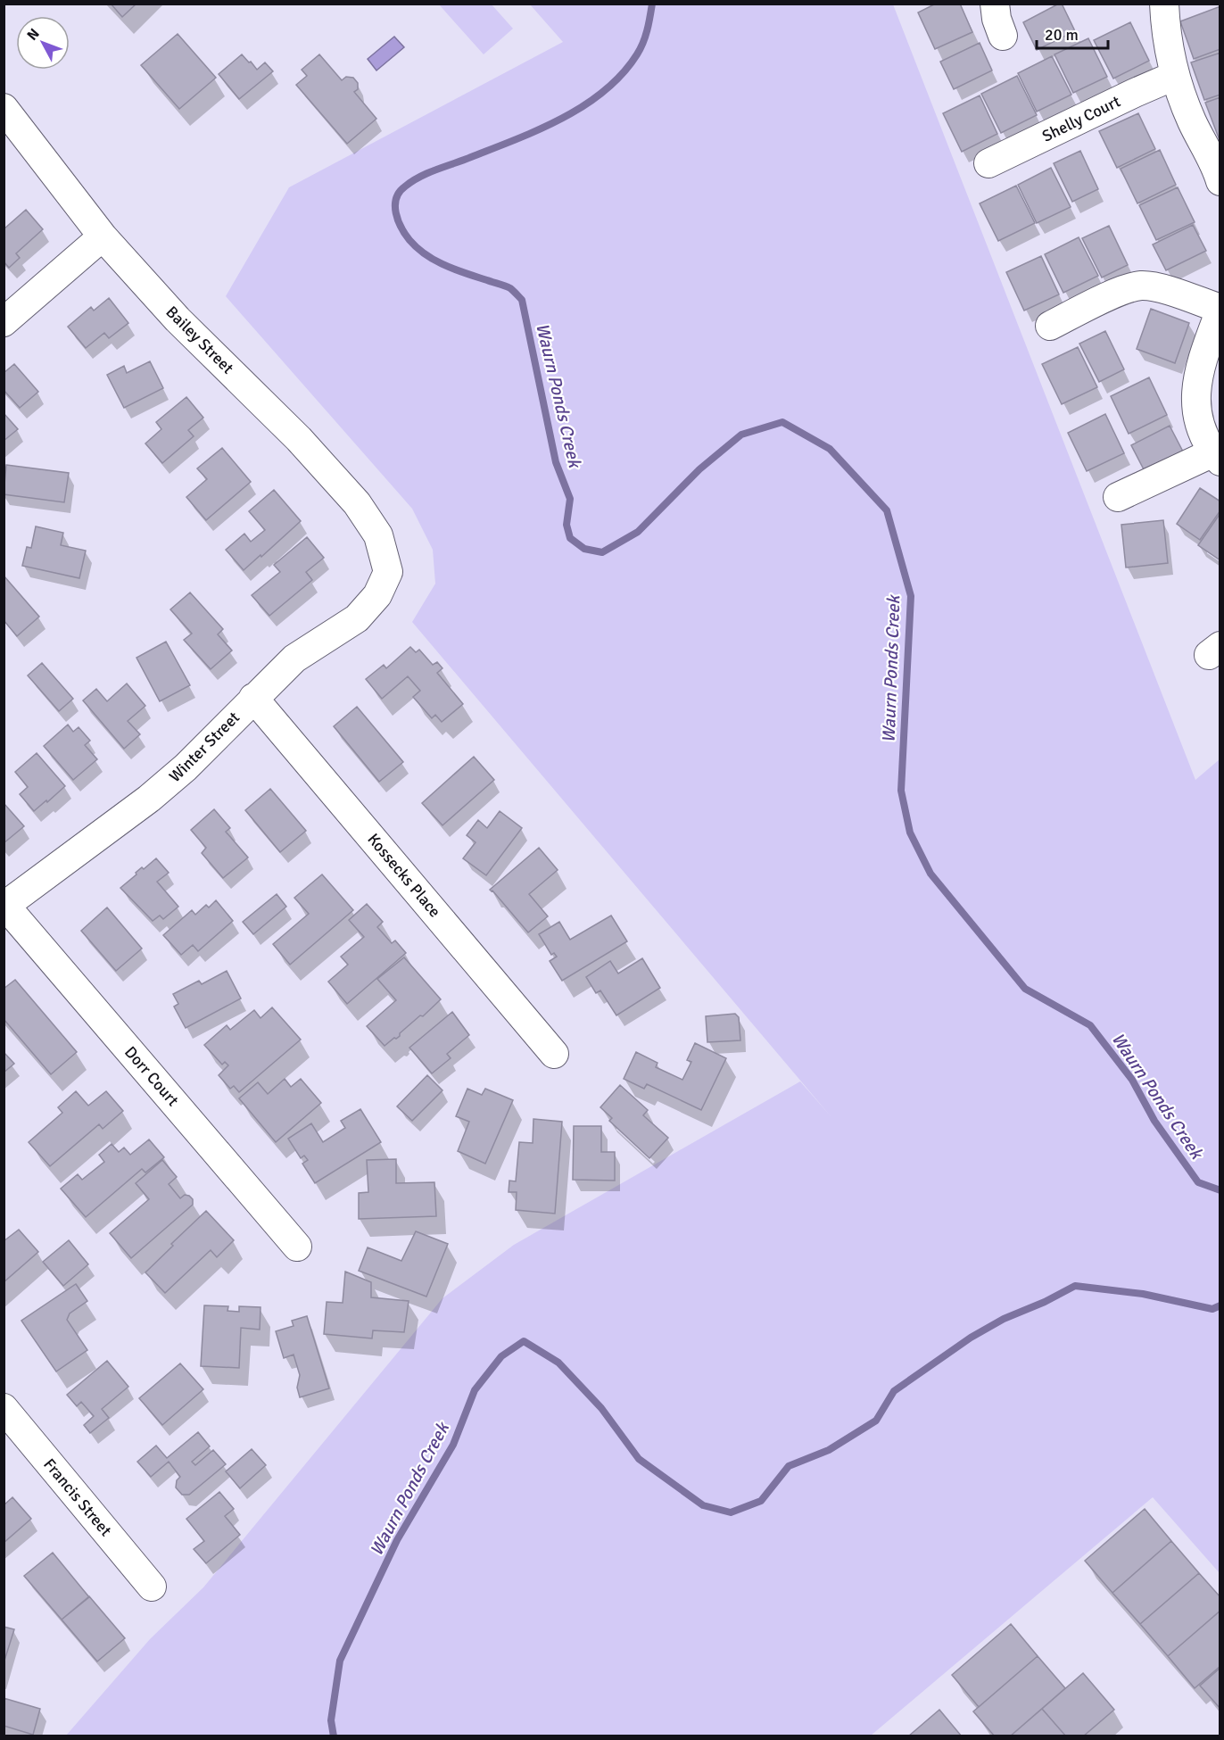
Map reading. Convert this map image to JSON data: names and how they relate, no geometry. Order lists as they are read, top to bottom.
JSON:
{
  "streets": {
    "street": [
      "Shelly Court",
      "Bailey Street",
      "Winter Street",
      "Kossecks Place",
      "Dorr Court",
      "Francis Street"
    ]
  },
  "crossings": [
    ["Bailey Street", "Winter Street"],
    ["Winter Street", "Kossecks Place"],
    ["Winter Street", "Dorr Court"]
  ],
  "water": ["Waurn Ponds Creek"],
  "scale_bar": "20 m",
  "north": "top left"
}
